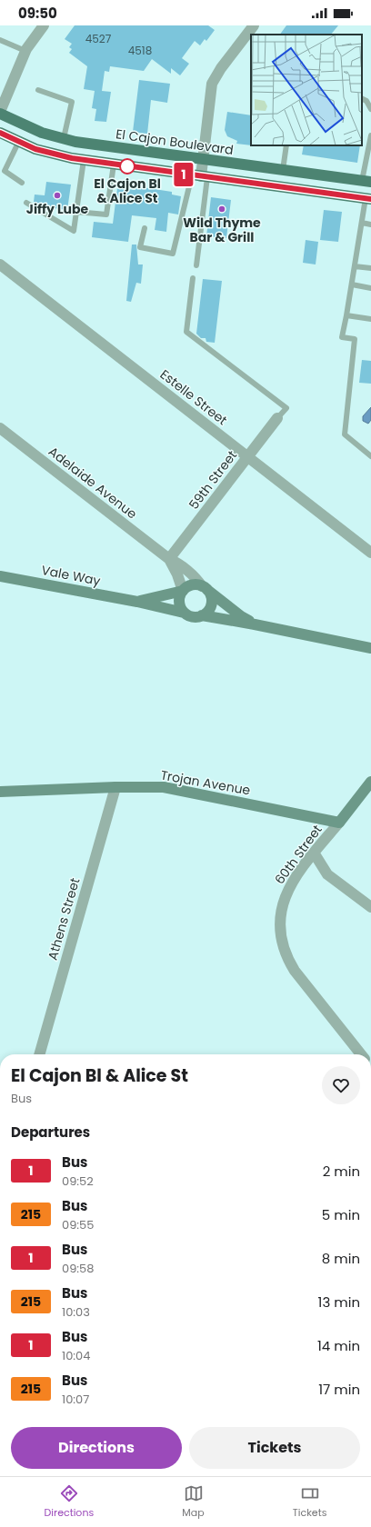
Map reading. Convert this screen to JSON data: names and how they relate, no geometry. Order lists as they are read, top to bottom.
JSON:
{
  "streets": {
    "main road": ["El Cajon Boulevard"],
    "street": [
      "Estelle Street",
      "59th Street",
      "Adelaide Avenue",
      "Vale Way",
      "Trojan Avenue",
      "60th Street",
      "Athens Street"
    ]
  },
  "crossings": [
    ["Estelle Street", "59th Street"],
    ["59th Street", "Adelaide Avenue"],
    ["Adelaide Avenue", "Vale Way"],
    ["Trojan Avenue", "60th Street"],
    ["Trojan Avenue", "Athens Street"]
  ],
  "places": ["El Cajon Bl & Alice St", "Jiffy Lube", "Wild Thyme Bar & Grill"],
  "lines": ["bus line 1"],
  "house_numbers": ["4527", "4518"],
  "page": {
    "status": "09:50",
    "on_map": "1",
    "heading": [
      ["El Cajon Bl & Alice St", "Bus"],
      "Departures"
    ],
    "list": [
      {
        "mark": "1",
        "name": "Bus",
        "note": "09:52",
        "value": "2 min"
      },
      {
        "mark": "215",
        "name": "Bus",
        "note": "09:55",
        "value": "5 min"
      },
      {
        "mark": "1",
        "name": "Bus",
        "note": "09:58",
        "value": "8 min"
      },
      {
        "mark": "215",
        "name": "Bus",
        "note": "10:03",
        "value": "13 min"
      },
      {
        "mark": "1",
        "name": "Bus",
        "note": "10:04",
        "value": "14 min"
      },
      {
        "mark": "215",
        "name": "Bus",
        "note": "10:07",
        "value": "17 min"
      }
    ],
    "buttons": ["Directions", "Tickets"],
    "tabs": ["Directions", "Map", "Tickets"]
  }
}
